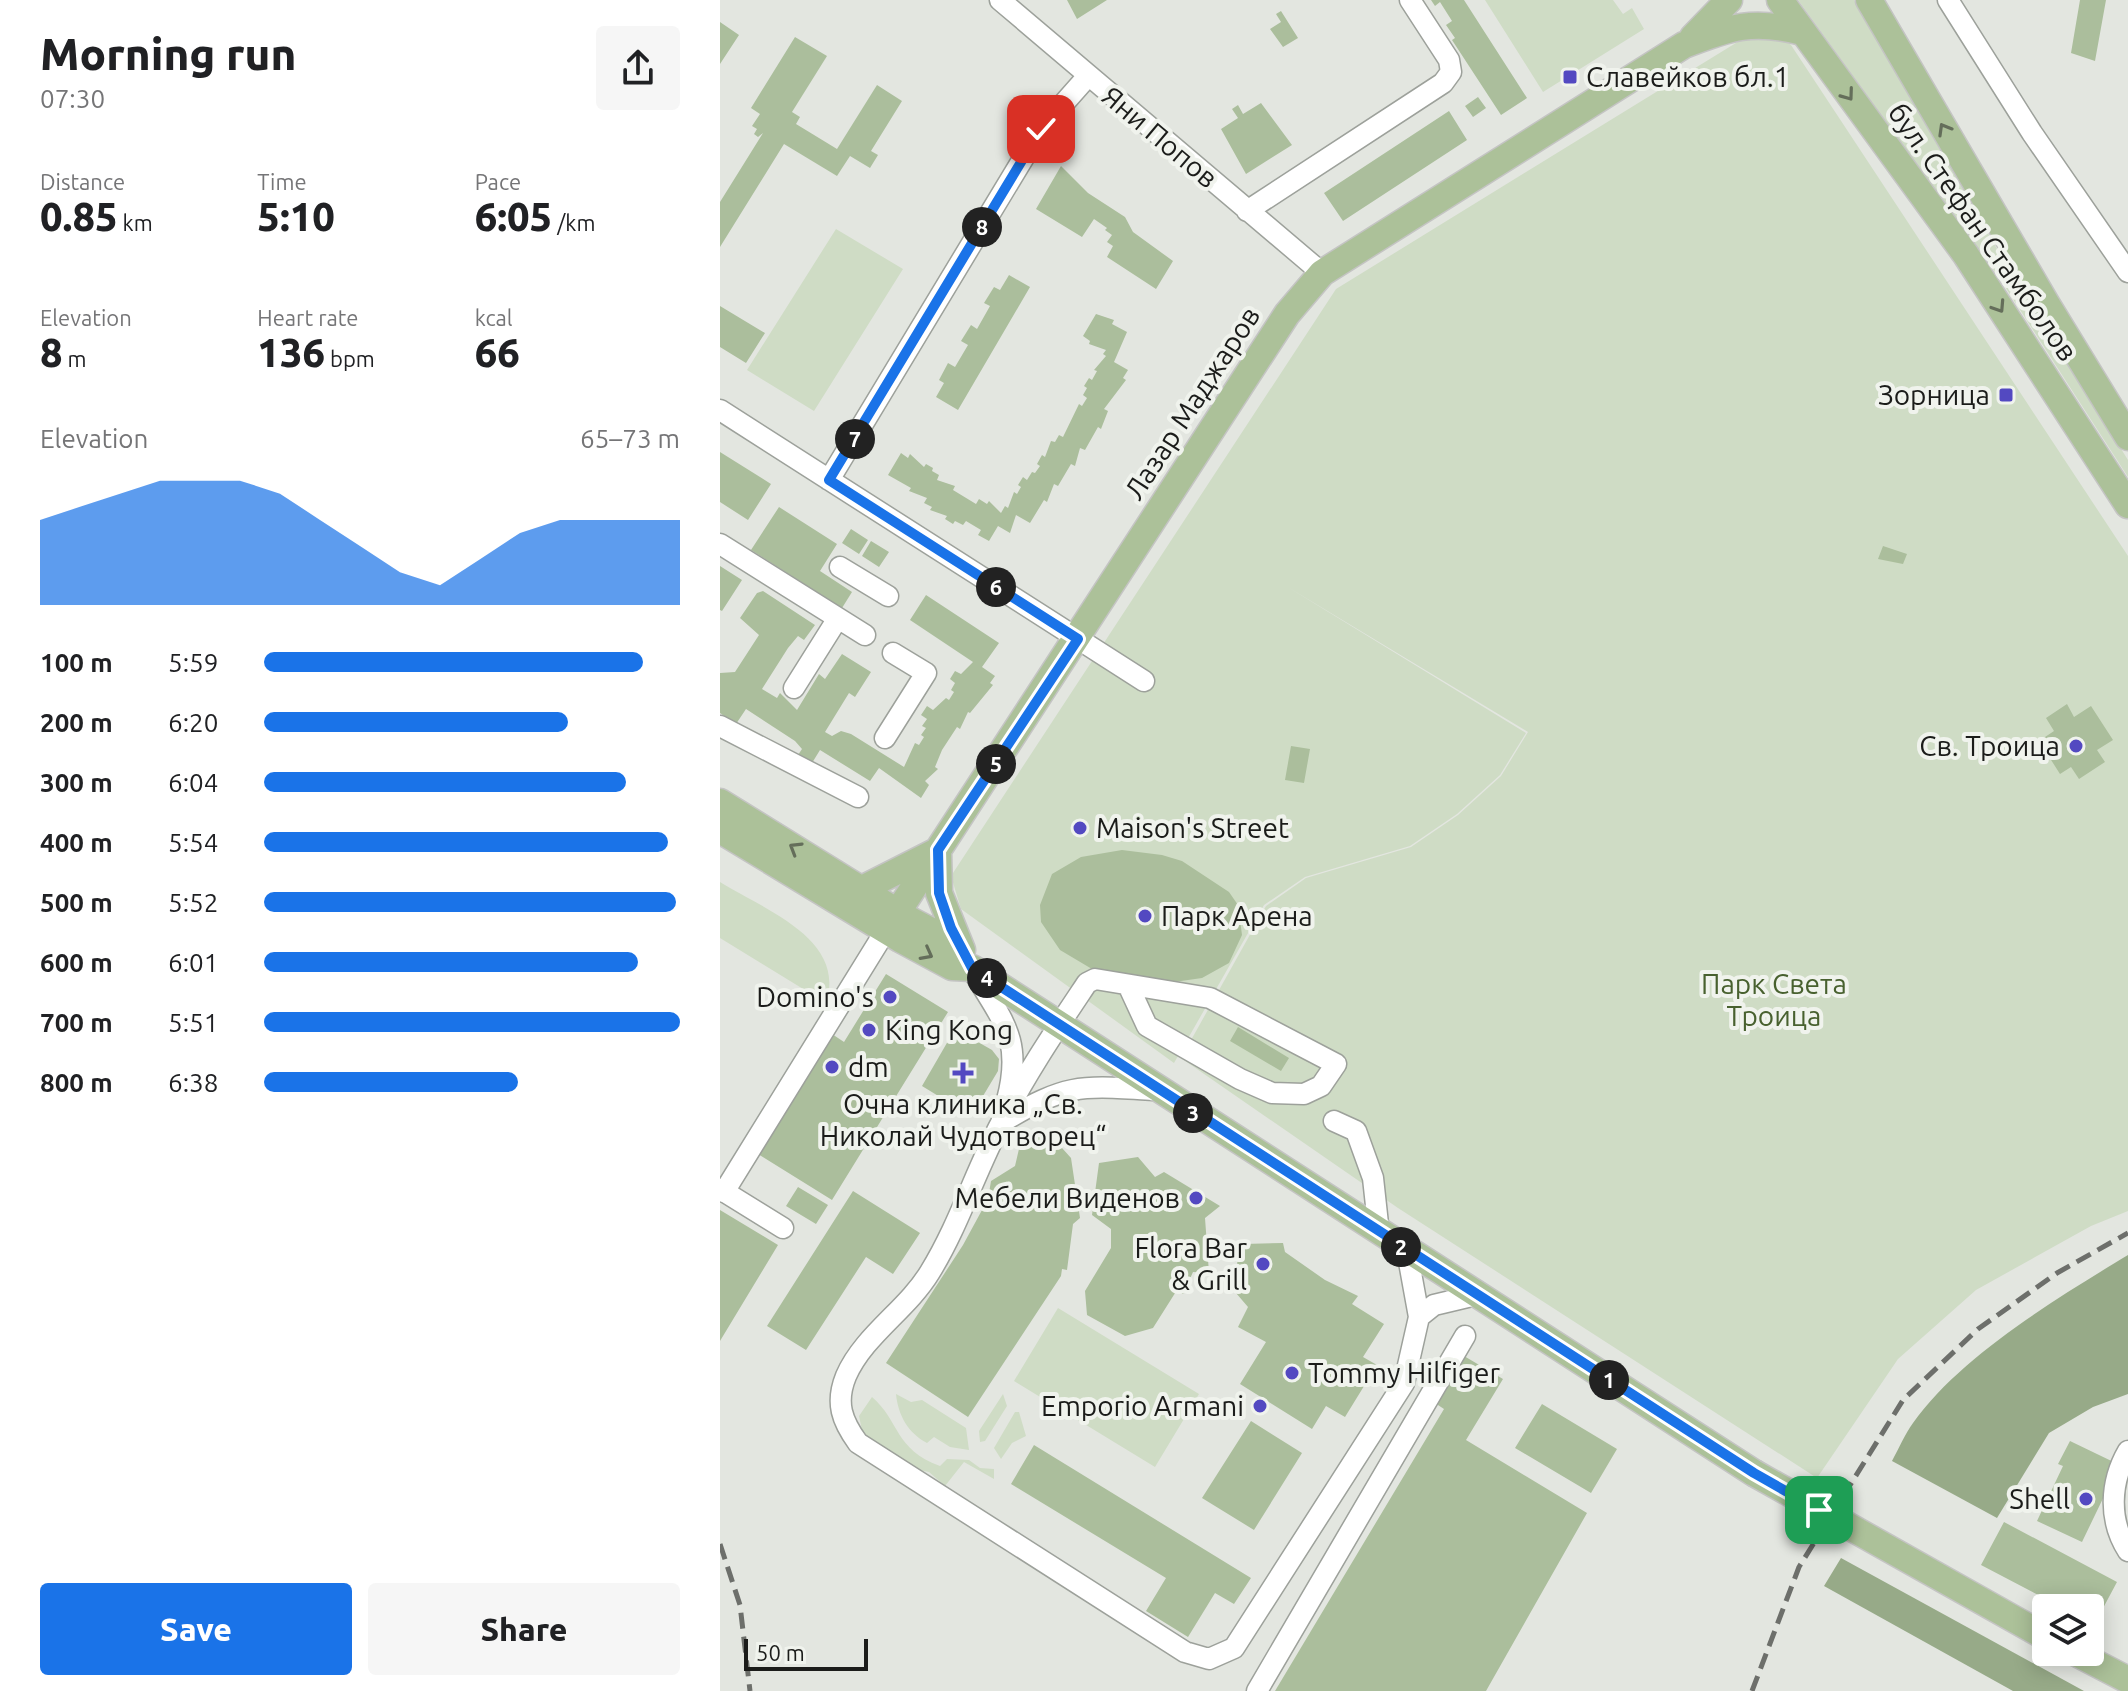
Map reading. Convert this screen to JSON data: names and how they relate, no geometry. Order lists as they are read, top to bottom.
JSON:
{
  "streets": {
    "main road": ["бул. Стефан Стамболов", "Лазар Маджаров"],
    "street": ["Яни Попов"]
  },
  "crossings": [
    ["Яни Попов", "Лазар Маджаров"],
    ["бул. Стефан Стамболов", "Лазар Маджаров"]
  ],
  "parks": ["Парк Света Троица"],
  "places": {
    "transit": ["Славейков бл.1", "Зорница"],
    "other": [
      "Св. Троица",
      "Maison's Street",
      "Парк Арена",
      "Domino's",
      "King Kong",
      "dm",
      "Мебели Виденов",
      "Flora Bar & Grill",
      "Tommy Hilfiger",
      "Emporio Armani",
      "Shell"
    ],
    "health": ["Oчна клиника „Св. Николай Чудотворец“"]
  },
  "scale_bar": "50 m",
  "page": {
    "heading": ["Morning run", "07:30"],
    "stats": [
      ["Distance", "0.85 km"],
      ["Time", "5:10"],
      ["Pace", "6:05 /km"],
      ["Elevation", "8 m"],
      ["Heart rate", "136 bpm"],
      ["kcal", "66"]
    ],
    "pins": [
      "8",
      "7",
      "6",
      "5",
      "4",
      "3",
      "2",
      "1"
    ],
    "chart": ["Elevation", "65–73 m"],
    "list": [
      {
        "name": "100 m",
        "note": "5:59"
      },
      {
        "name": "200 m",
        "note": "6:20"
      },
      {
        "name": "300 m",
        "note": "6:04"
      },
      {
        "name": "400 m",
        "note": "5:54"
      },
      {
        "name": "500 m",
        "note": "5:52"
      },
      {
        "name": "600 m",
        "note": "6:01"
      },
      {
        "name": "700 m",
        "note": "5:51"
      },
      {
        "name": "800 m",
        "note": "6:38"
      }
    ],
    "buttons": ["Save", "Share"],
    "scale": "50 m"
  }
}
